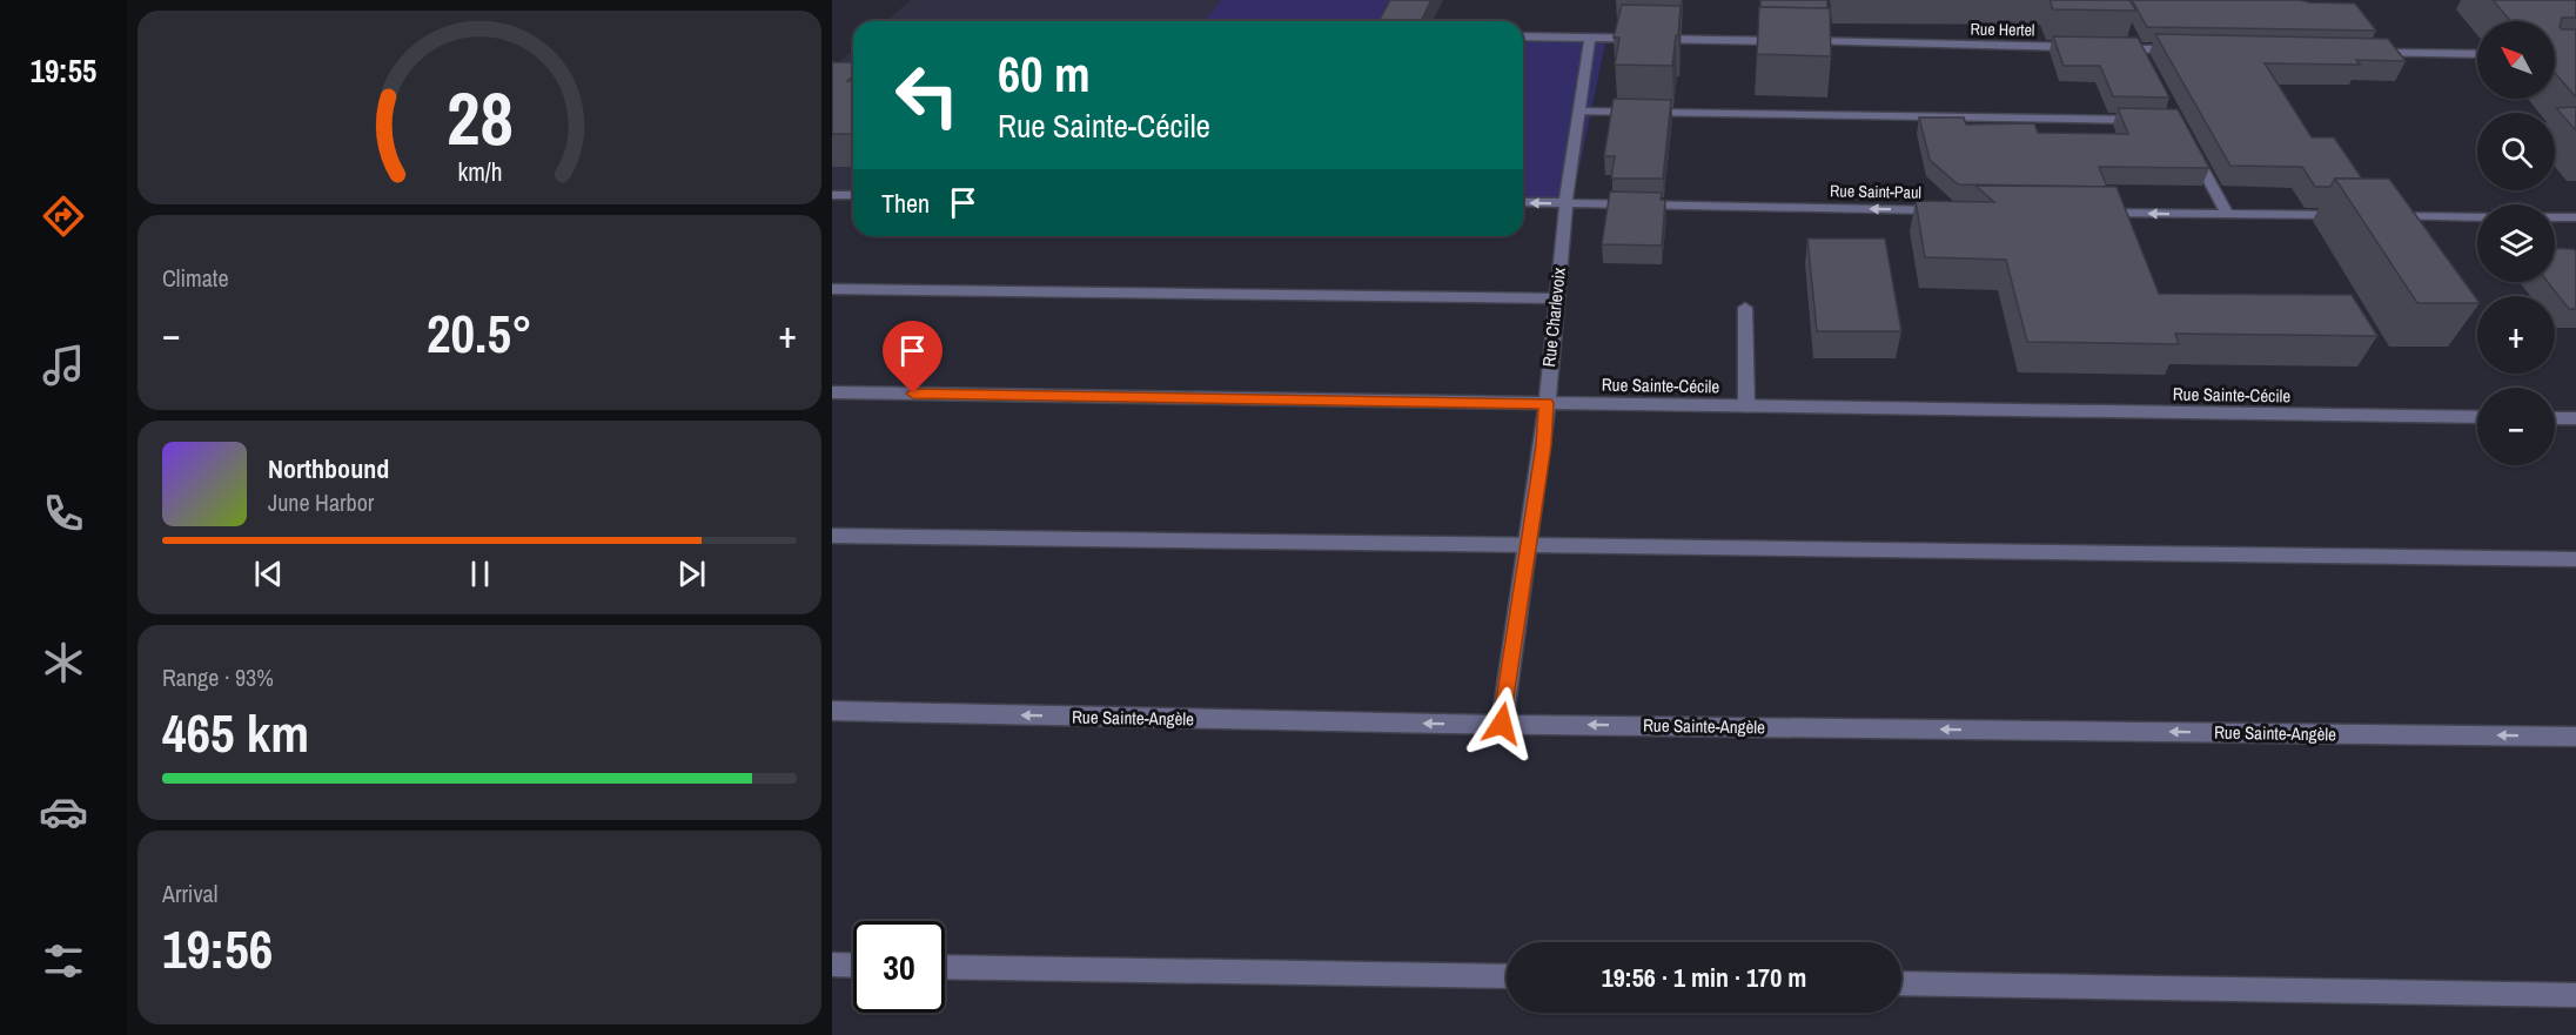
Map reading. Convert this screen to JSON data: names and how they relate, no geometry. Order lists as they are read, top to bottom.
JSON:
{
  "streets": {
    "street": [
      "Rue Hertel",
      "Rue Saint-Paul",
      "Rue Charlevoix",
      "Rue Sainte-Cécile",
      "Rue Sainte-Angèle"
    ]
  },
  "crossings": [
    ["Rue Hertel", "Rue Charlevoix"],
    ["Rue Saint-Paul", "Rue Charlevoix"],
    ["Rue Charlevoix", "Rue Sainte-Cécile"],
    ["Rue Charlevoix", "Rue Sainte-Angèle"]
  ],
  "one_way": ["Rue Sainte-Angèle"],
  "north": "top left",
  "page": {
    "tabs": "19:55",
    "map_buttons": ["+", "−"],
    "turn": ["60 m", "Rue Sainte-Cécile"],
    "then": "Then",
    "tile": [
      "Climate",
      ["Range · 93%", "465 km"],
      ["Arrival", "19:56"]
    ],
    "heat": ["−", "20.5°", "+"],
    "song": ["Northbound", "June Harbor"],
    "limit": "30",
    "trip": "19:56 · 1 min · 170 m",
    "gauge": ["28", "km/h"]
  }
}
